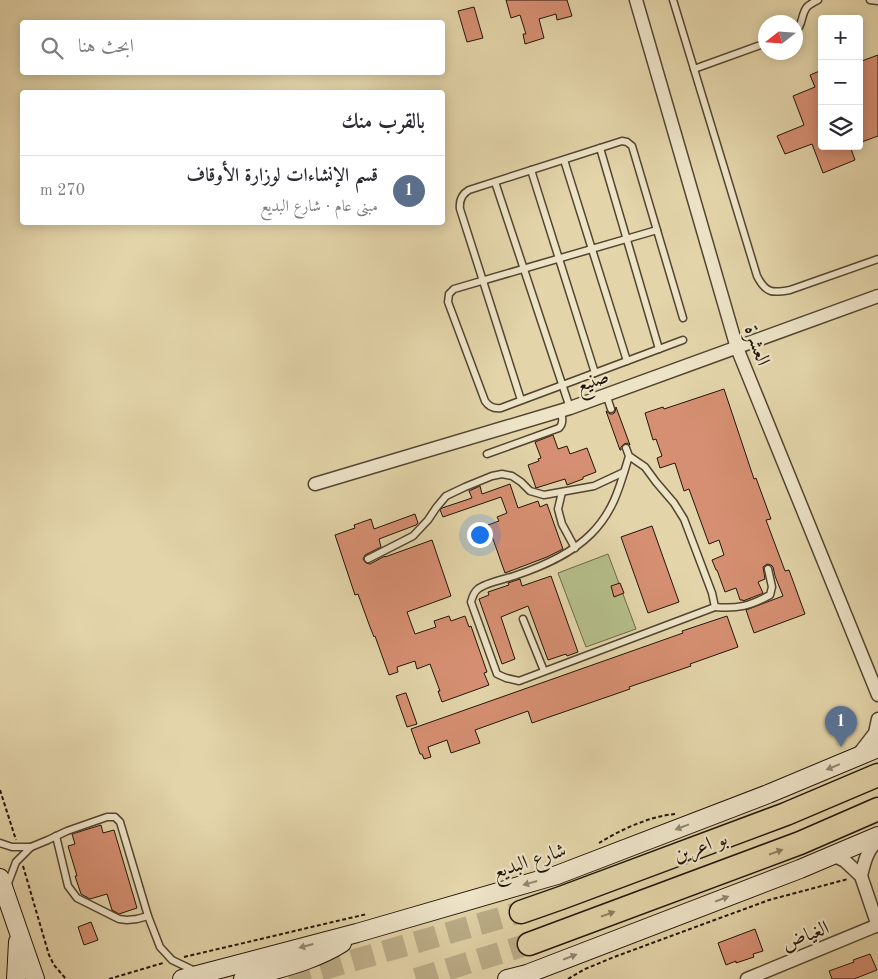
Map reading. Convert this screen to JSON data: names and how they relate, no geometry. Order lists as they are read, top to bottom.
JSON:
{
  "streets": {
    "highway": ["بو اعرين"],
    "main road": ["شارع البديع"],
    "street": ["العشرة", "صنيع", "الغياض"]
  },
  "crossings": [
    ["العشرة", "صنيع"]
  ],
  "north": "left",
  "page": {
    "map_buttons": ["+", "−"],
    "search": "ابحث هنا",
    "heading": "بالقرب منك",
    "list": [
      {
        "mark": "1",
        "name": "قسم الإنشاءات لوزارة الأوقاف",
        "note": "مبنى عام · شارع البديع",
        "value": "270 m"
      }
    ],
    "pins": "1"
  }
}
